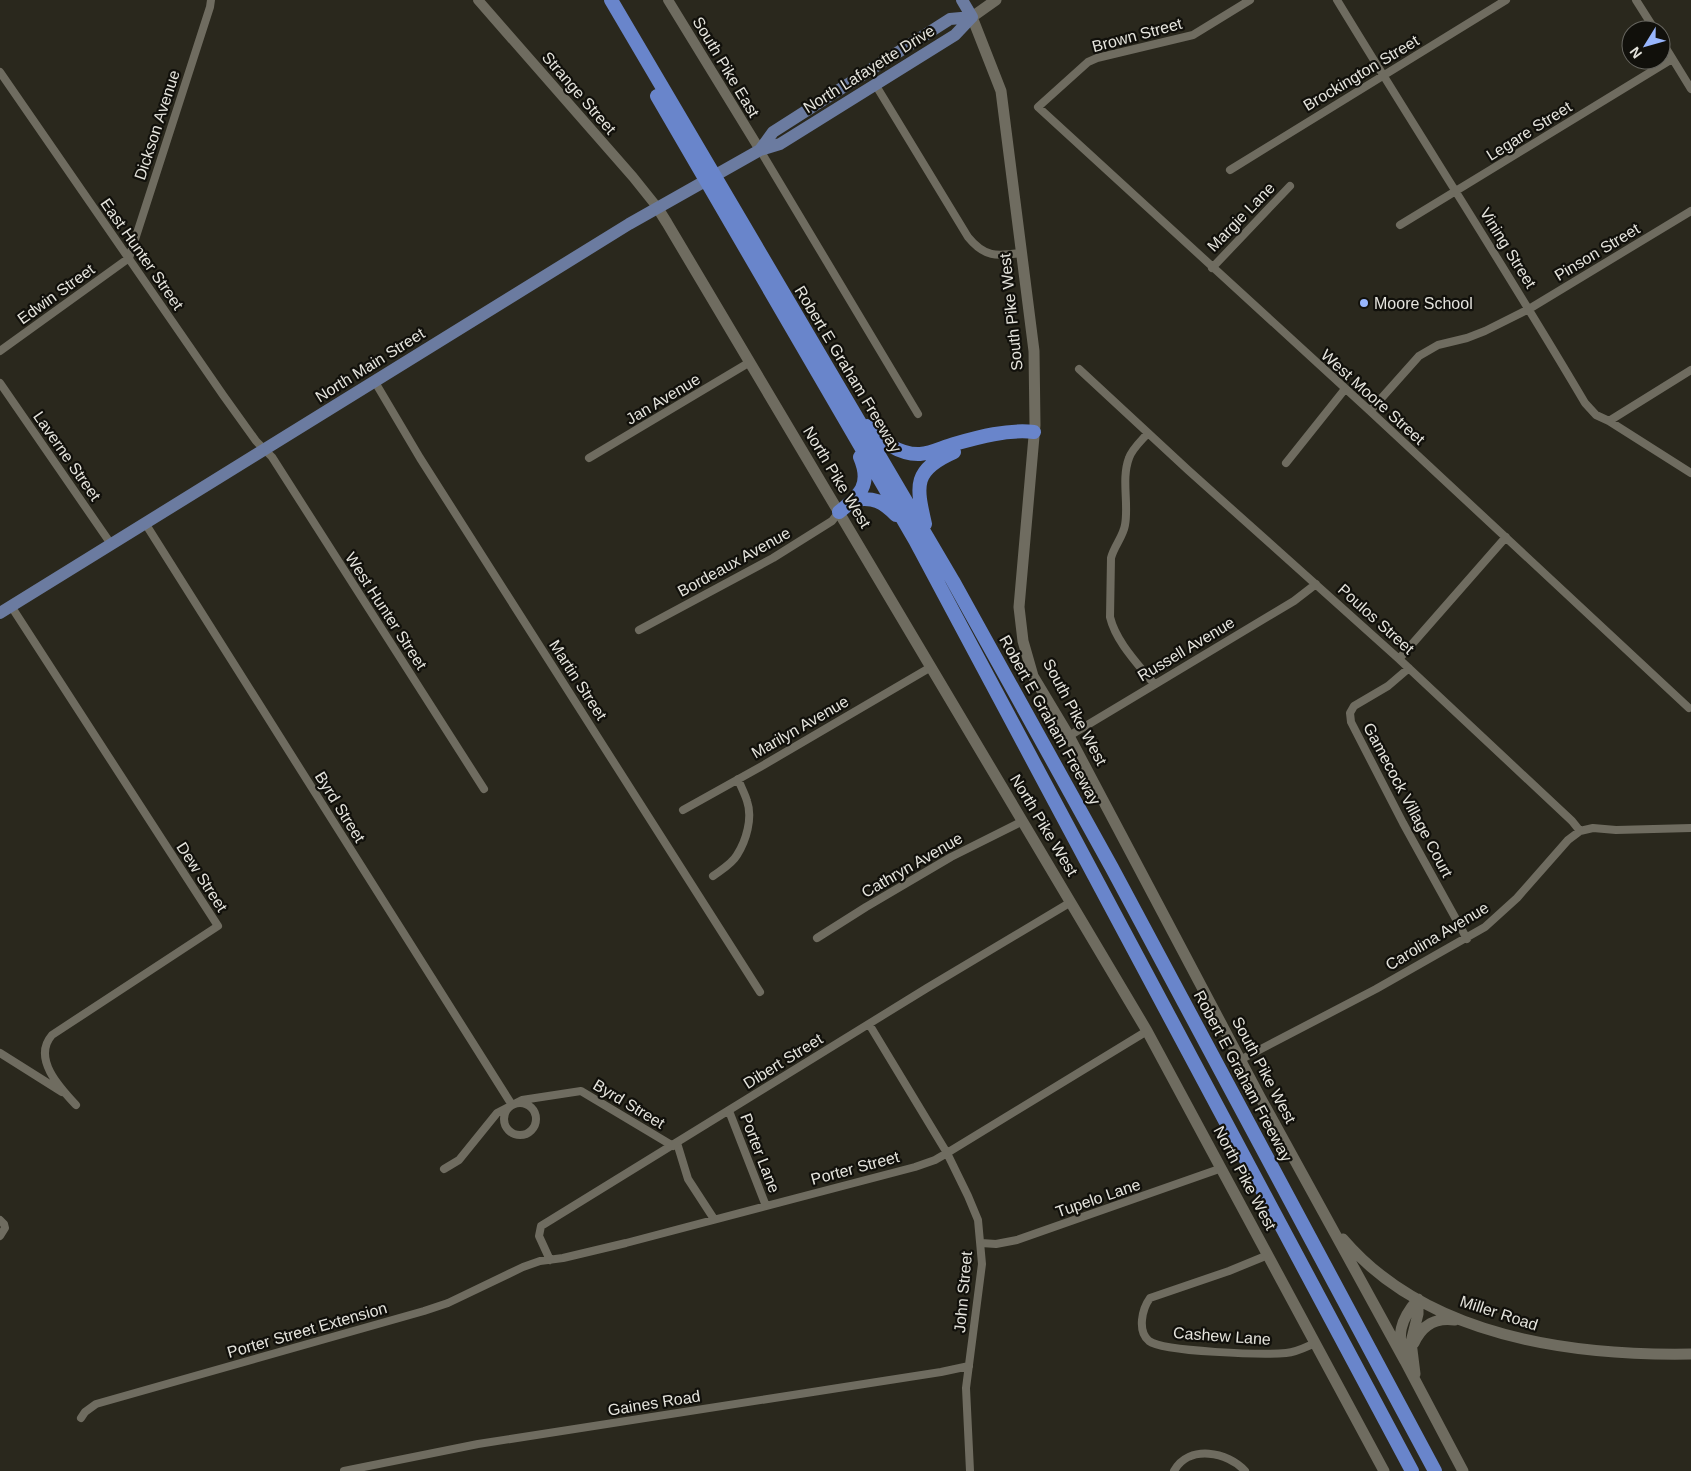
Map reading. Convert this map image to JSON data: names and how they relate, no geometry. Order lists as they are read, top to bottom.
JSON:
{
  "streets": {
    "highway": ["Robert E Graham Freeway"],
    "main road": [
      "North Lafayette Drive",
      "South Pike West",
      "North Main Street",
      "North Pike West",
      "Miller Road"
    ],
    "street": [
      "Brown Street",
      "South Pike East",
      "Brockington Street",
      "Strange Street",
      "Dickson Avenue",
      "Legare Street",
      "Margie Lane",
      "Vining Street",
      "Pinson Street",
      "East Hunter Street",
      "Edwin Street",
      "West Moore Street",
      "Jan Avenue",
      "Laverne Street",
      "Bordeaux Avenue",
      "West Hunter Street",
      "Poulos Street",
      "Russell Avenue",
      "Martin Street",
      "Marilyn Avenue",
      "Gamecock Village Court",
      "Byrd Street",
      "Cathryn Avenue",
      "Dew Street",
      "Carolina Avenue",
      "Dibert Street",
      "Porter Lane",
      "Porter Street",
      "Tupelo Lane",
      "John Street",
      "Porter Street Extension",
      "Cashew Lane",
      "Gaines Road"
    ]
  },
  "crossings": [
    ["Brown Street", "West Moore Street"],
    ["South Pike East", "North Lafayette Drive"],
    ["South Pike East", "North Main Street"],
    ["North Lafayette Drive", "South Pike West"],
    ["North Lafayette Drive", "North Main Street"],
    ["Brockington Street", "Vining Street"],
    ["Strange Street", "North Main Street"],
    ["Strange Street", "North Pike West"],
    ["Dickson Avenue", "East Hunter Street"],
    ["Dickson Avenue", "Edwin Street"],
    ["Legare Street", "Vining Street"],
    ["Margie Lane", "West Moore Street"],
    ["Vining Street", "Pinson Street"],
    ["Pinson Street", "West Moore Street"],
    ["East Hunter Street", "Edwin Street"],
    ["East Hunter Street", "North Main Street"],
    ["East Hunter Street", "West Hunter Street"],
    ["South Pike West", "Russell Avenue"],
    ["South Pike West", "Carolina Avenue"],
    ["South Pike West", "Miller Road"],
    ["North Main Street", "Laverne Street"],
    ["North Main Street", "North Pike West"],
    ["North Main Street", "West Hunter Street"],
    ["North Main Street", "Martin Street"],
    ["North Main Street", "Byrd Street"],
    ["North Main Street", "Dew Street"],
    ["Jan Avenue", "North Pike West"],
    ["North Pike West", "Bordeaux Avenue"],
    ["North Pike West", "Marilyn Avenue"],
    ["North Pike West", "Cathryn Avenue"],
    ["North Pike West", "Dibert Street"],
    ["North Pike West", "Porter Street"],
    ["North Pike West", "Tupelo Lane"],
    ["North Pike West", "Cashew Lane"],
    ["Poulos Street", "Russell Avenue"],
    ["Poulos Street", "Gamecock Village Court"],
    ["Poulos Street", "Carolina Avenue"],
    ["Gamecock Village Court", "Carolina Avenue"],
    ["Byrd Street", "Dibert Street"],
    ["Dibert Street", "Porter Lane"],
    ["Dibert Street", "Porter Street"],
    ["Dibert Street", "John Street"],
    ["Porter Lane", "Porter Street"],
    ["Porter Street", "John Street"],
    ["Porter Street", "Porter Street Extension"],
    ["Tupelo Lane", "John Street"],
    ["John Street", "Gaines Road"]
  ],
  "places": ["Moore School"],
  "north": "bottom left"
}
